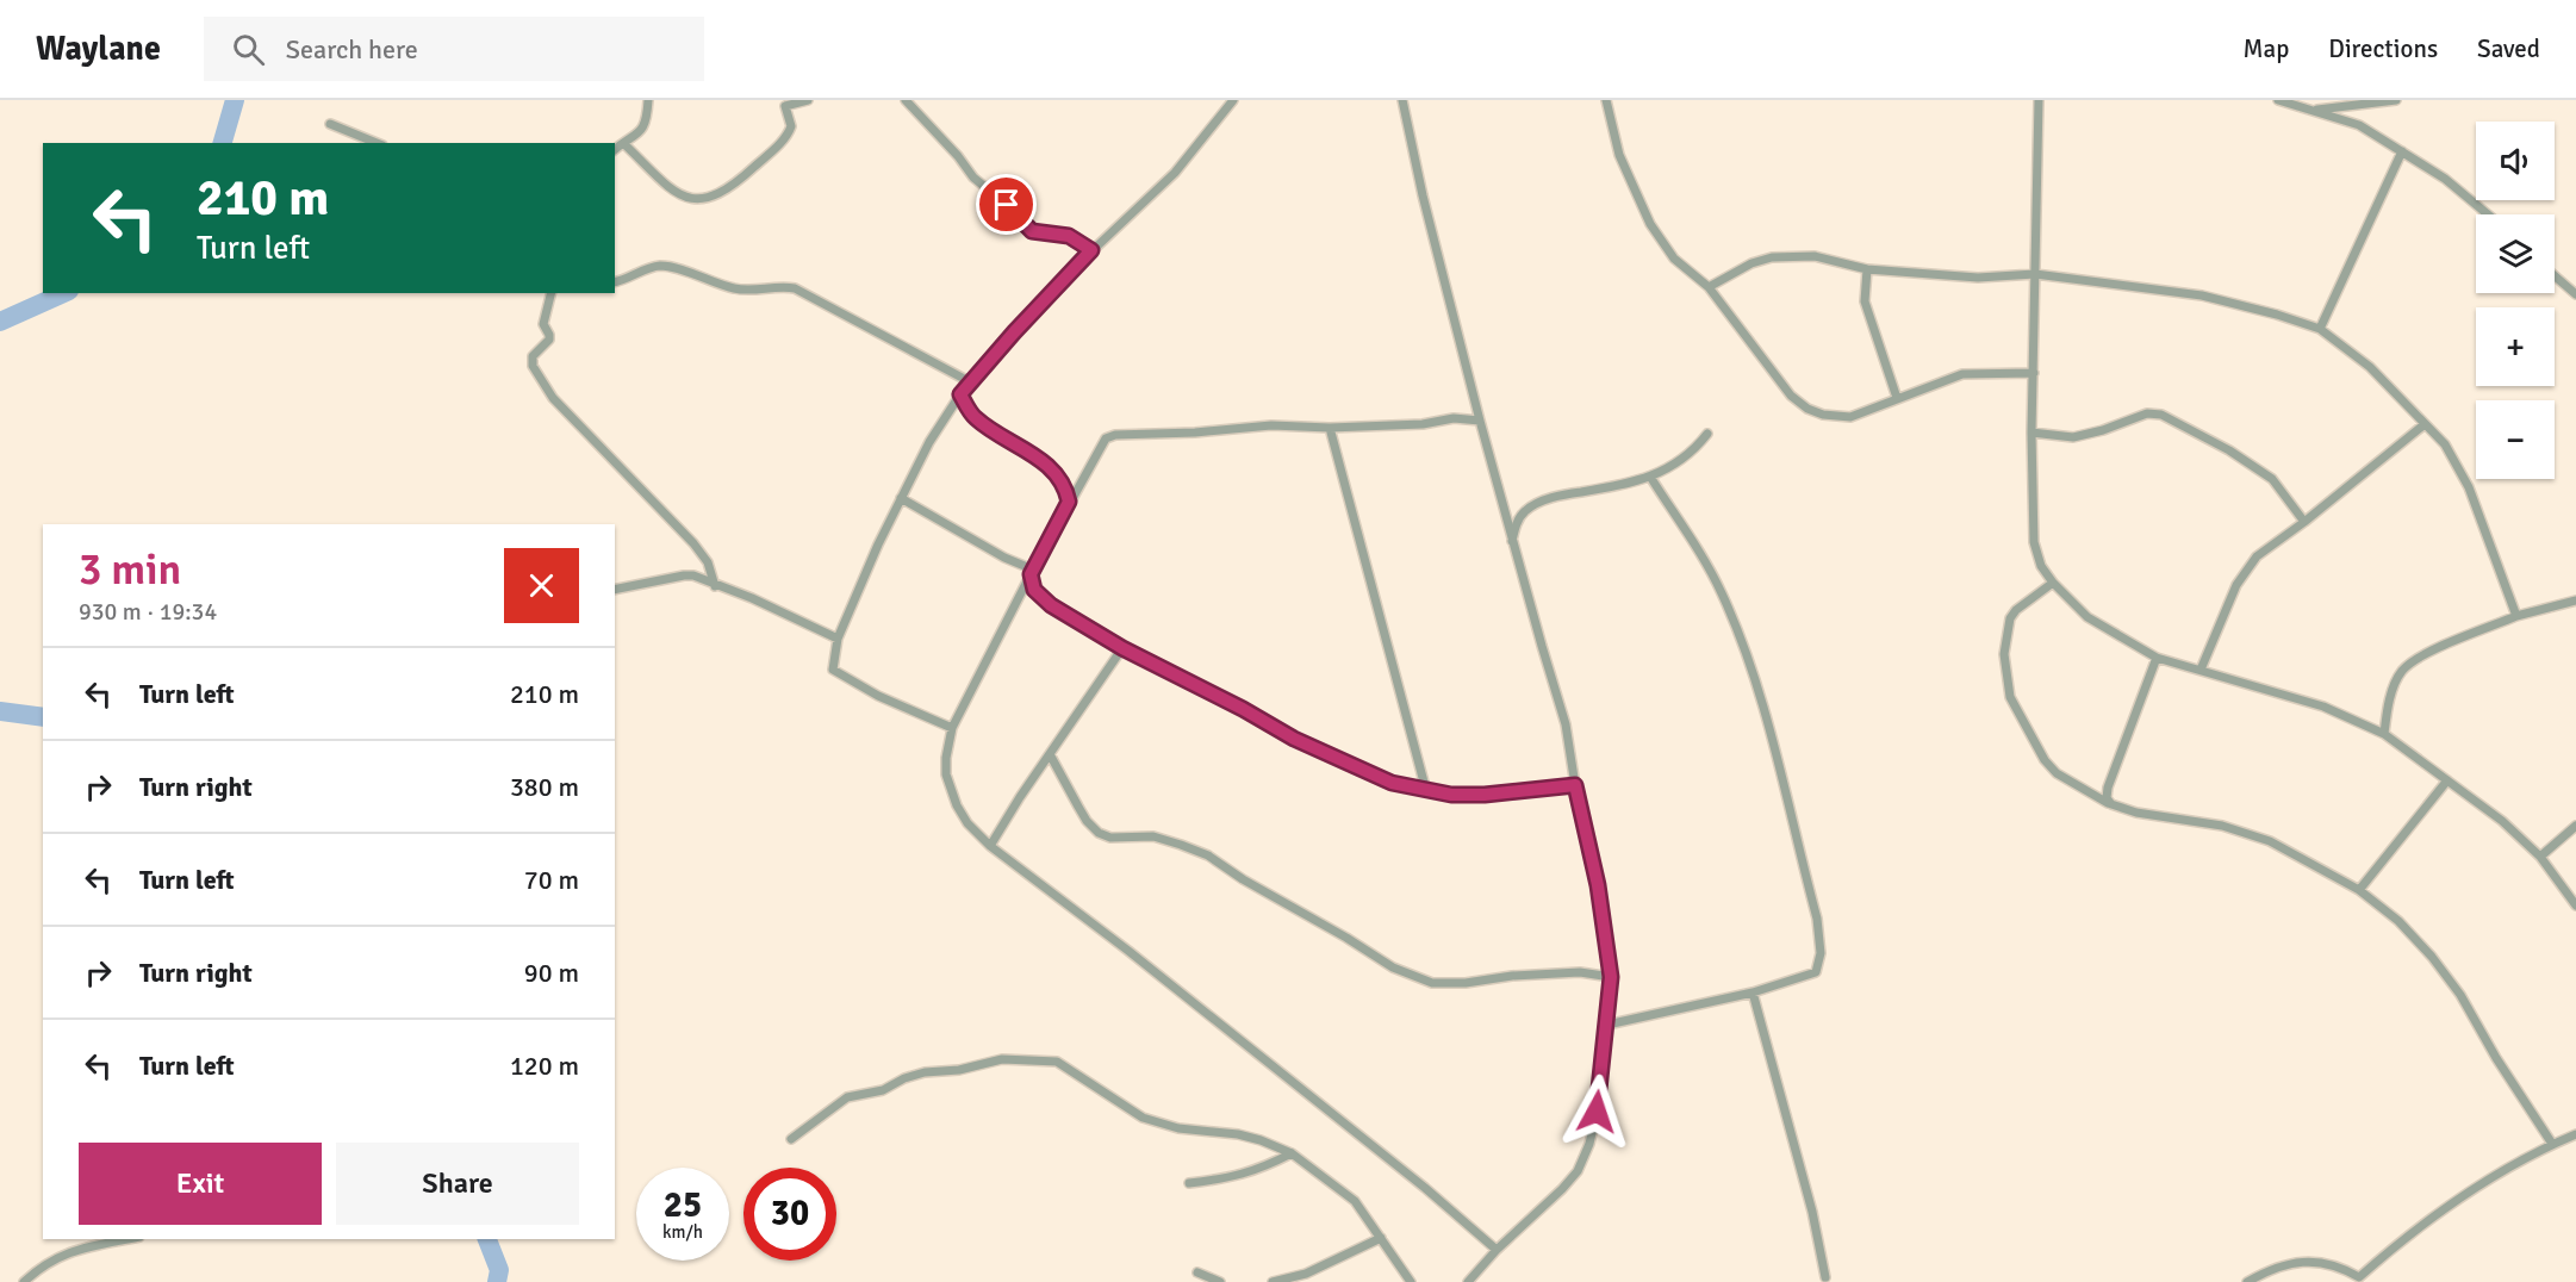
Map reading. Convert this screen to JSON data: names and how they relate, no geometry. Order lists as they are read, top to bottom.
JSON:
{
  "page": {
    "header": "Waylane",
    "search": "Search here",
    "nav": ["Map", "Directions", "Saved"],
    "map_buttons": ["+", "−"],
    "turn": ["210 m", "Turn left"],
    "heading": ["3 min", "930 m · 19:34"],
    "list": [
      {
        "name": "Turn left",
        "value": "210 m"
      },
      {
        "name": "Turn right",
        "value": "380 m"
      },
      {
        "name": "Turn left",
        "value": "70 m"
      },
      {
        "name": "Turn right",
        "value": "90 m"
      },
      {
        "name": "Turn left",
        "value": "120 m"
      }
    ],
    "buttons": ["Exit", "Share"],
    "speed": "25 km/h",
    "limit": "30"
  }
}
